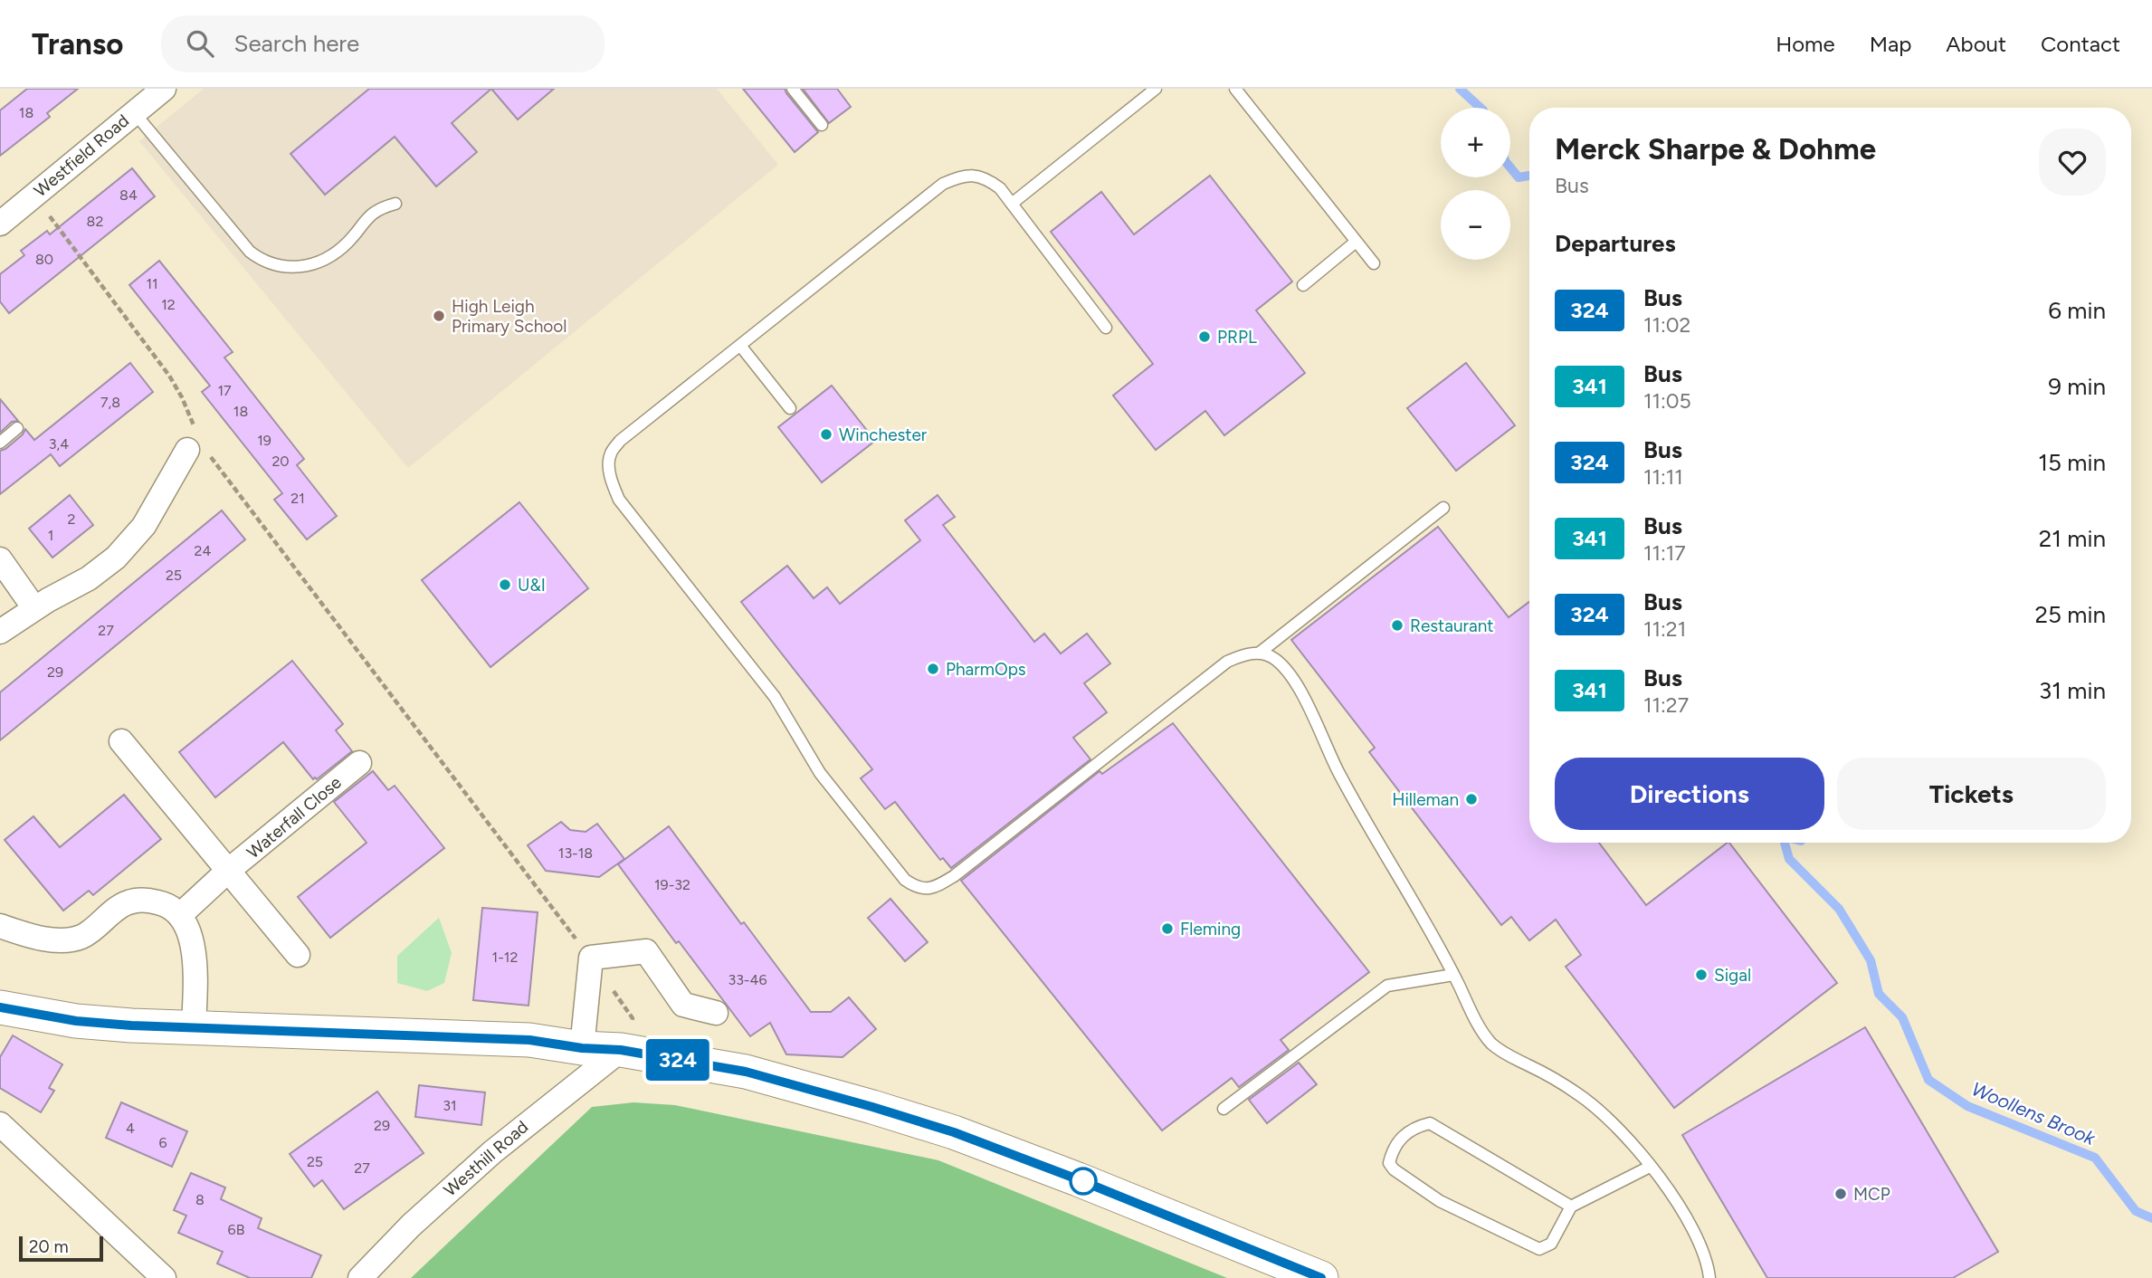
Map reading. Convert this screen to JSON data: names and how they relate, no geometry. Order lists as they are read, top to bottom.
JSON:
{
  "streets": {
    "street": ["Westfield Road", "Waterfall Close", "Westhill Road"]
  },
  "water": ["Woollens Brook"],
  "places": [
    "High Leigh Primary School",
    "PRPL",
    "Winchester",
    "U&I",
    "Restaurant",
    "PharmOps",
    "Hilleman",
    "Fleming",
    "Sigal",
    "MCP"
  ],
  "lines": ["bus line 324"],
  "house_numbers": [
    "18",
    "84",
    "82",
    "80",
    "11",
    "12",
    "17",
    "7,8",
    "18",
    "19",
    "3,4",
    "20",
    "21",
    "2",
    "1",
    "24",
    "25",
    "27",
    "29",
    "13-18",
    "19-32",
    "1-12",
    "33-46",
    "31",
    "29",
    "4",
    "6",
    "25",
    "27",
    "8",
    "6B"
  ],
  "scale_bar": "20 m",
  "page": {
    "header": "Transo",
    "search": "Search here",
    "nav": [
      "Home",
      "Map",
      "About",
      "Contact"
    ],
    "on_map": "324",
    "map_buttons": ["+", "−"],
    "heading": [
      ["Merck Sharpe & Dohme", "Bus"],
      "Departures"
    ],
    "list": [
      {
        "mark": "324",
        "name": "Bus",
        "note": "11:02",
        "value": "6 min"
      },
      {
        "mark": "341",
        "name": "Bus",
        "note": "11:05",
        "value": "9 min"
      },
      {
        "mark": "324",
        "name": "Bus",
        "note": "11:11",
        "value": "15 min"
      },
      {
        "mark": "341",
        "name": "Bus",
        "note": "11:17",
        "value": "21 min"
      },
      {
        "mark": "324",
        "name": "Bus",
        "note": "11:21",
        "value": "25 min"
      },
      {
        "mark": "341",
        "name": "Bus",
        "note": "11:27",
        "value": "31 min"
      }
    ],
    "buttons": ["Directions", "Tickets"],
    "scale": "20 m"
  }
}
